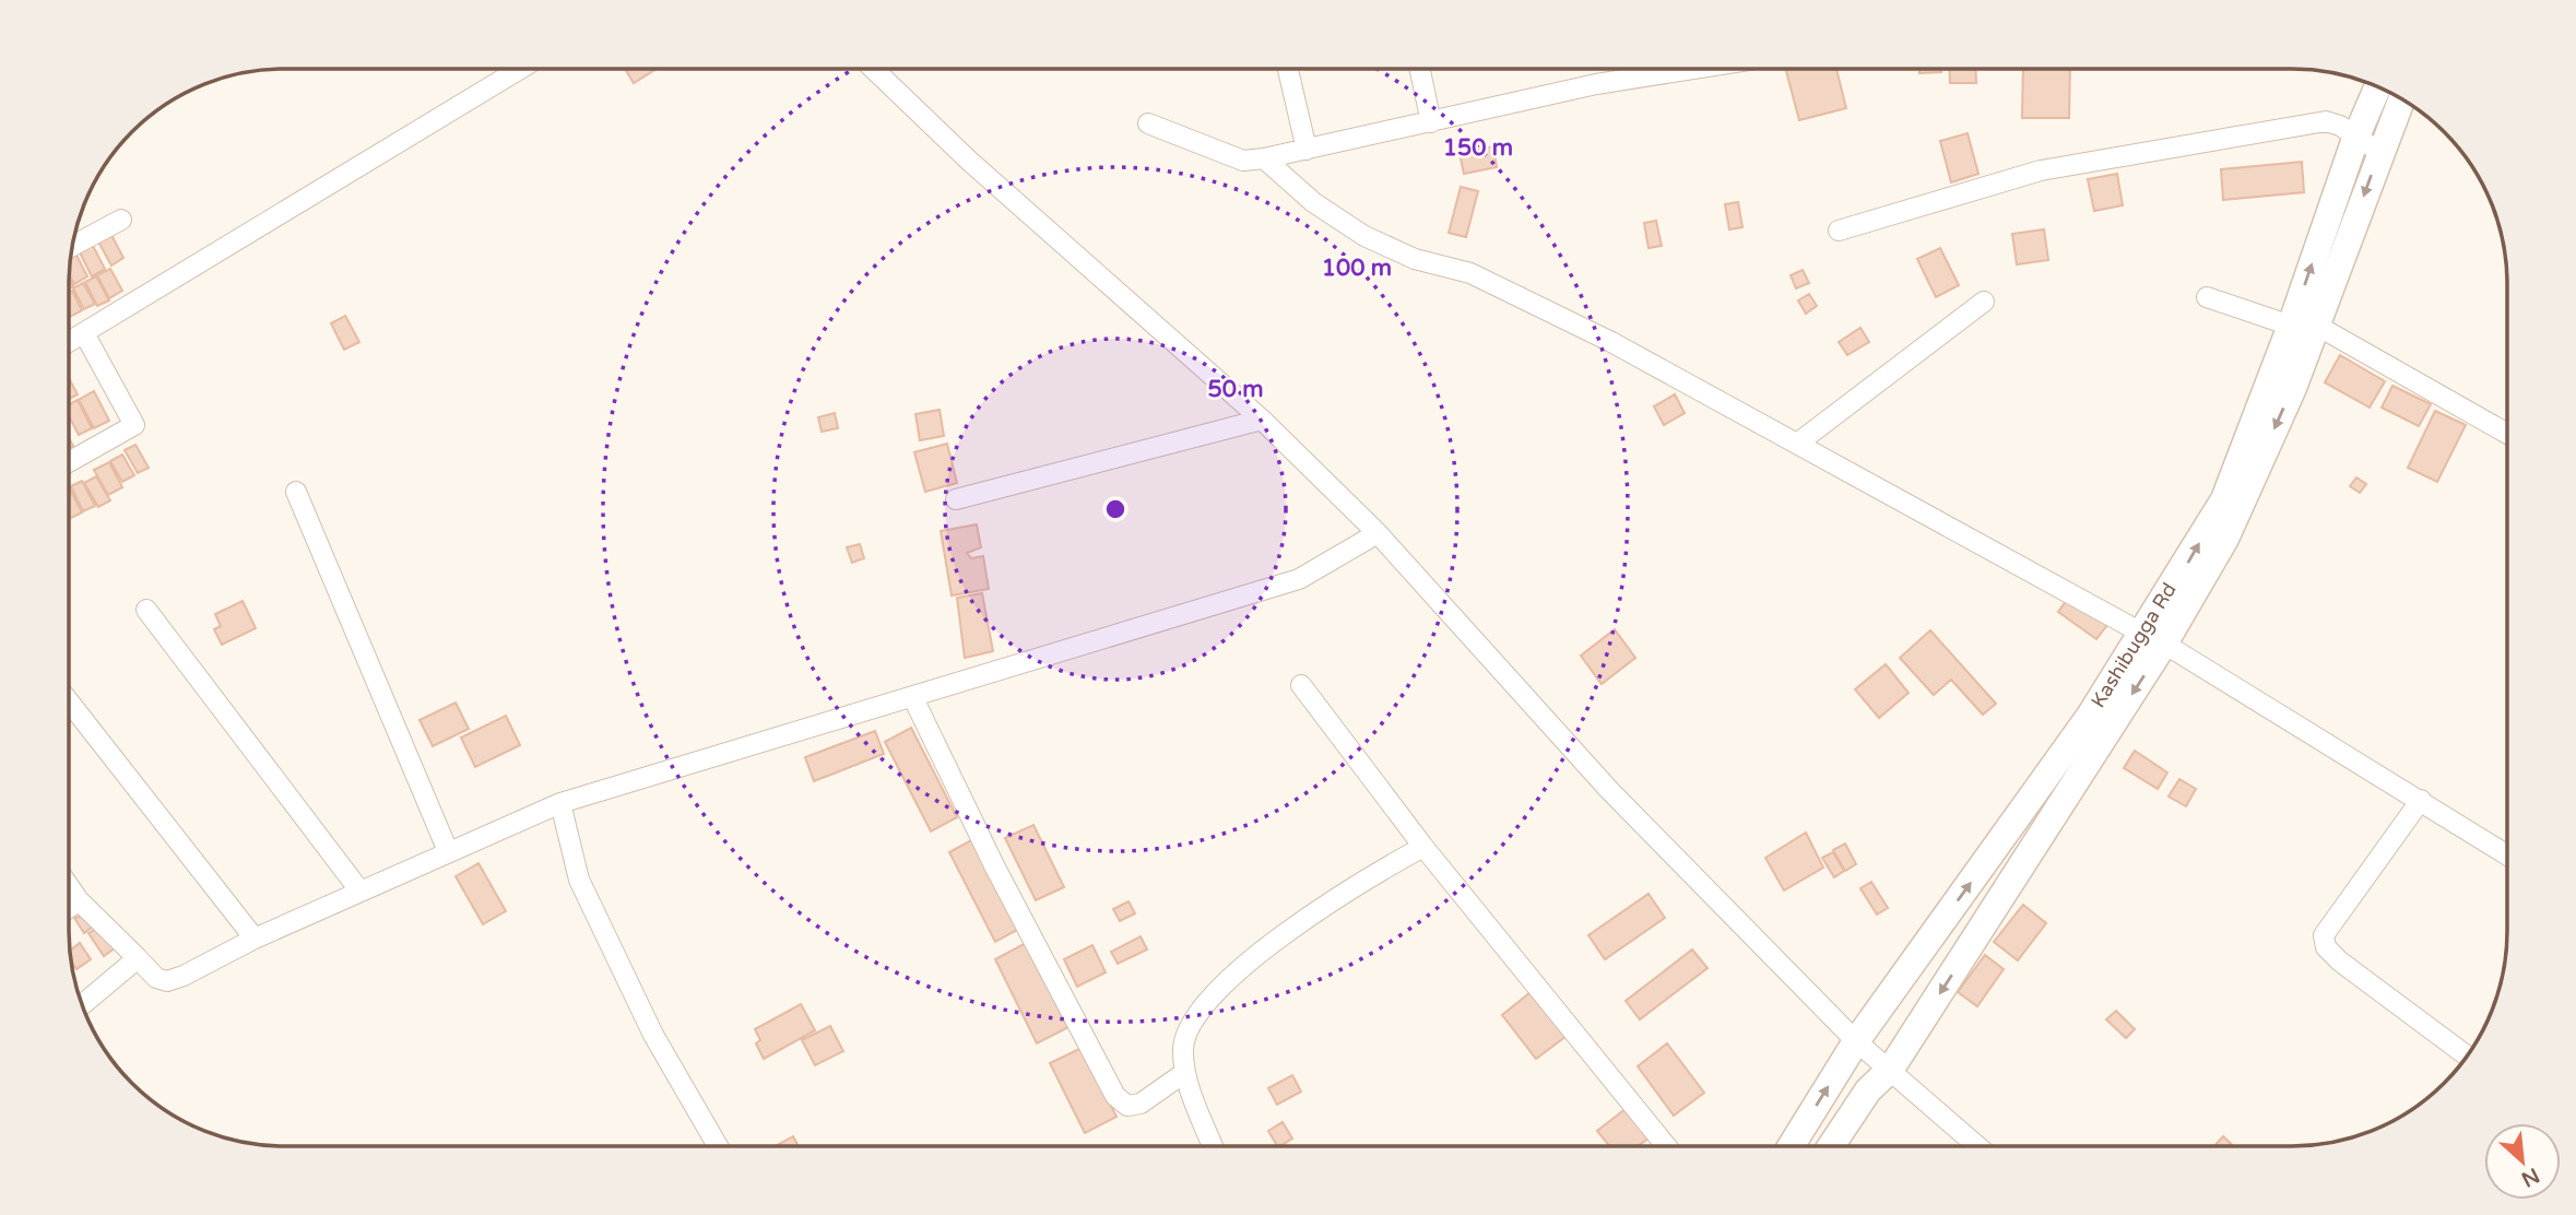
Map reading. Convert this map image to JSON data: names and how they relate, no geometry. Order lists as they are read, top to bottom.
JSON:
{
  "streets": {
    "main road": ["Kashibugga Rd"]
  },
  "north": "bottom right",
  "rings": ["150 m", "100 m", "50 m"]
}
